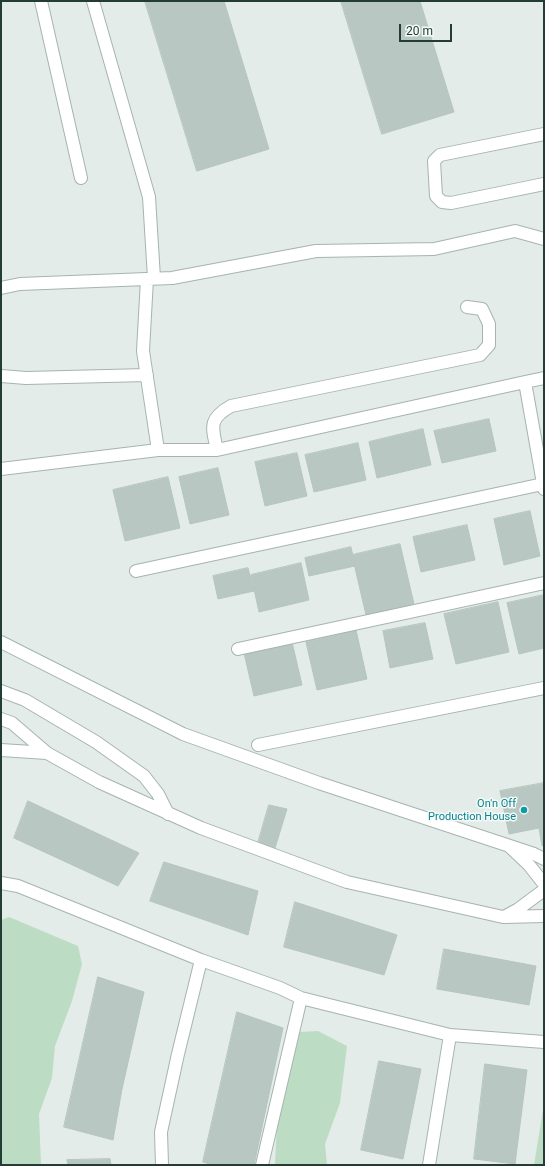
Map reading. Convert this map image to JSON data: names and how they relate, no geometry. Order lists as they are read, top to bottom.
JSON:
{
  "places": ["On'n Off Production House"],
  "scale_bar": "20 m"
}
